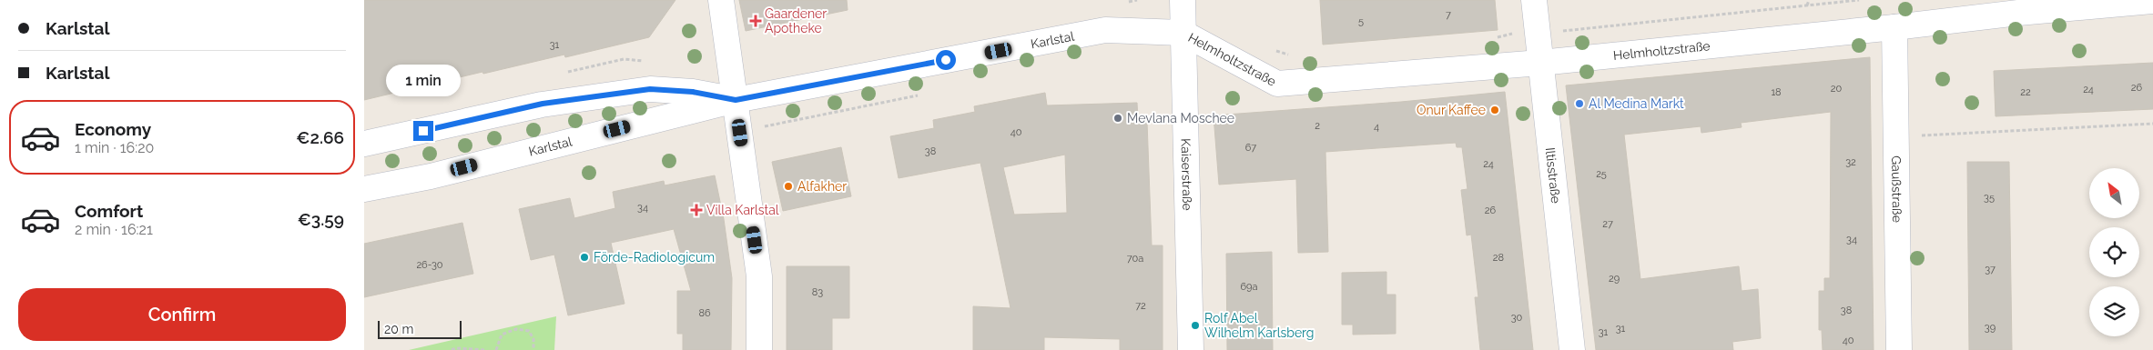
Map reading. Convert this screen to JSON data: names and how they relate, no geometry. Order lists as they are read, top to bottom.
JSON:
{
  "streets": {
    "street": [
      "Karlstal",
      "Helmholtzstraße",
      "Kaiserstraße",
      "Iltisstraße",
      "Gaußstraße"
    ]
  },
  "crossings": [
    ["Karlstal", "Helmholtzstraße"],
    ["Karlstal", "Kaiserstraße"],
    ["Helmholtzstraße", "Kaiserstraße"],
    ["Helmholtzstraße", "Iltisstraße"],
    ["Helmholtzstraße", "Gaußstraße"]
  ],
  "places": {
    "health": ["Gaardener Apotheke", "Villa Karlstal"],
    "other": [
      "Al Medina Markt",
      "Onur Kaffee",
      "Mevlana Moschee",
      "Alfakher",
      "Förde-Radiologicum",
      "Rolf Abel Wilhelm Karlsberg"
    ]
  },
  "house_numbers": [
    "7",
    "5",
    "31",
    "26",
    "20",
    "24",
    "18",
    "22",
    "2",
    "4",
    "40",
    "67",
    "38",
    "32",
    "24",
    "25",
    "35",
    "34",
    "26",
    "27",
    "34",
    "28",
    "70a",
    "26-30",
    "37",
    "29",
    "69a",
    "83",
    "72",
    "38",
    "86",
    "30",
    "39",
    "31",
    "31",
    "40"
  ],
  "scale_bar": "20 m",
  "north": "top left",
  "page": {
    "banner": ["Karlstal", "Karlstal"],
    "bubble": "1 min",
    "list": [
      {
        "name": "Economy",
        "note": "1 min · 16:20",
        "value": "€2.66"
      },
      {
        "name": "Comfort",
        "note": "2 min · 16:21",
        "value": "€3.59"
      }
    ],
    "buttons": "Confirm",
    "scale": "20 m"
  }
}
